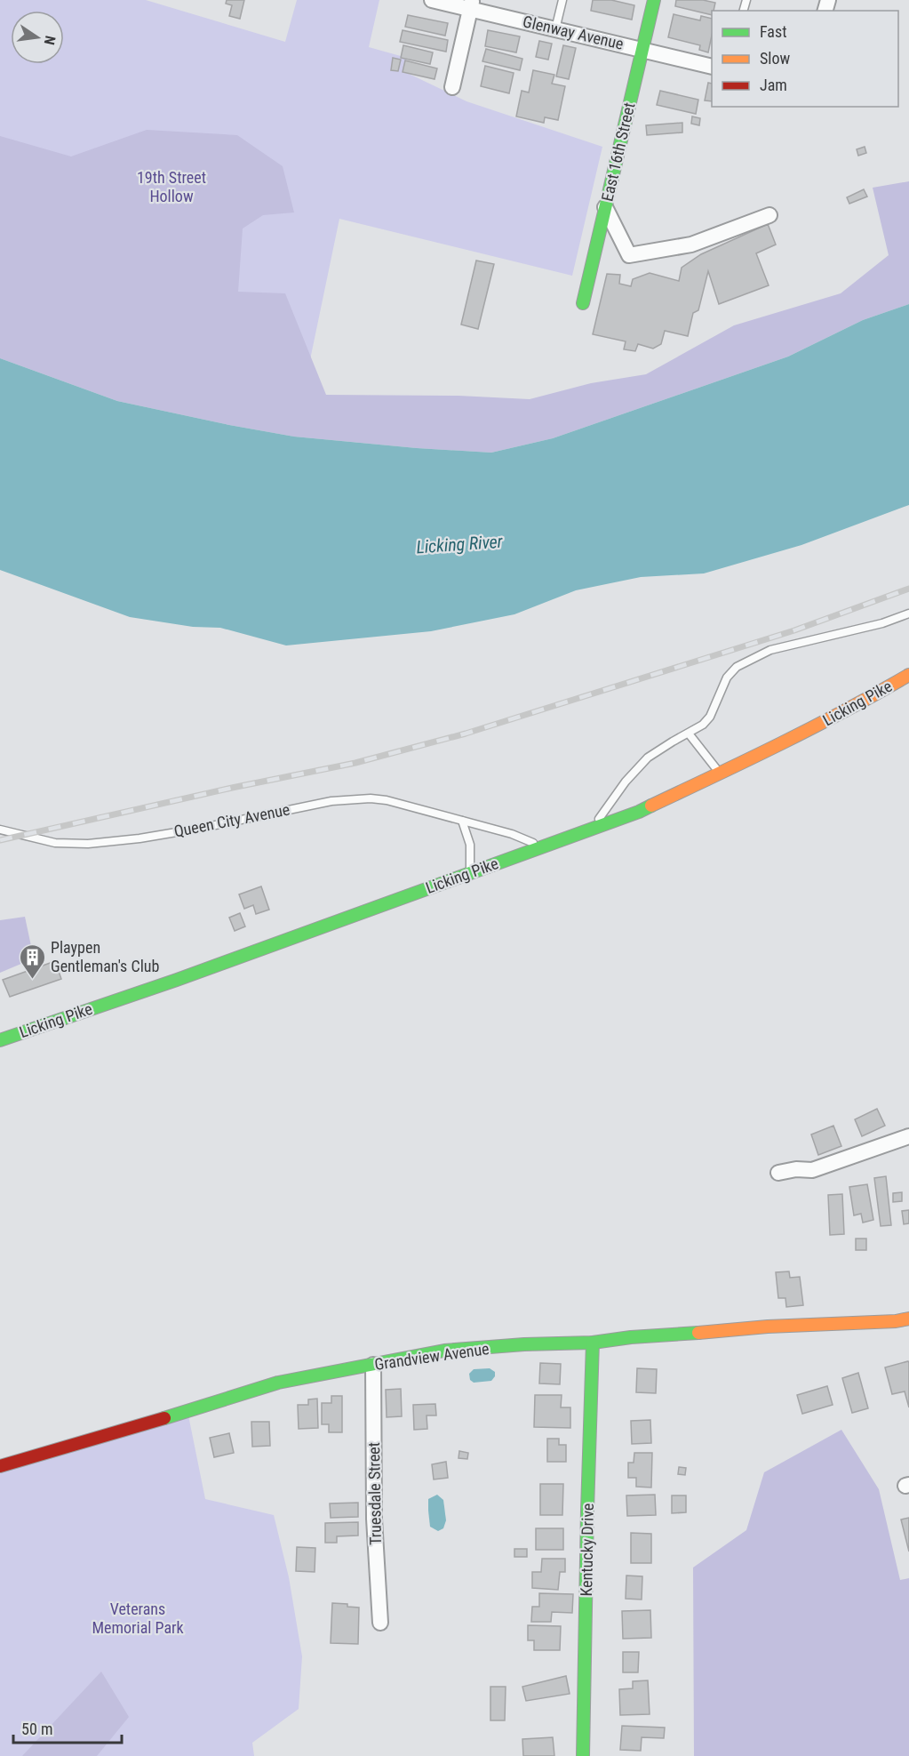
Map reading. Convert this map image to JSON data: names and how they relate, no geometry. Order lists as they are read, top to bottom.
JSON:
{
  "streets": {
    "street": [
      "Glenway Avenue",
      "East 16th Street",
      "Licking Pike",
      "Grandview Avenue",
      "Truesdale Street",
      "Kentucky Drive"
    ],
    "lane": ["Queen City Avenue"]
  },
  "crossings": [
    ["Glenway Avenue", "East 16th Street"],
    ["Licking Pike", "Queen City Avenue"],
    ["Grandview Avenue", "Truesdale Street"],
    ["Grandview Avenue", "Kentucky Drive"]
  ],
  "water": ["Licking River"],
  "parks": ["19th Street Hollow", "Veterans Memorial Park"],
  "places": {
    "building": ["Playpen Gentleman's Club"]
  },
  "legend": ["Fast", "Slow", "Jam"],
  "scale_bar": "50 m",
  "north": "right"
}
